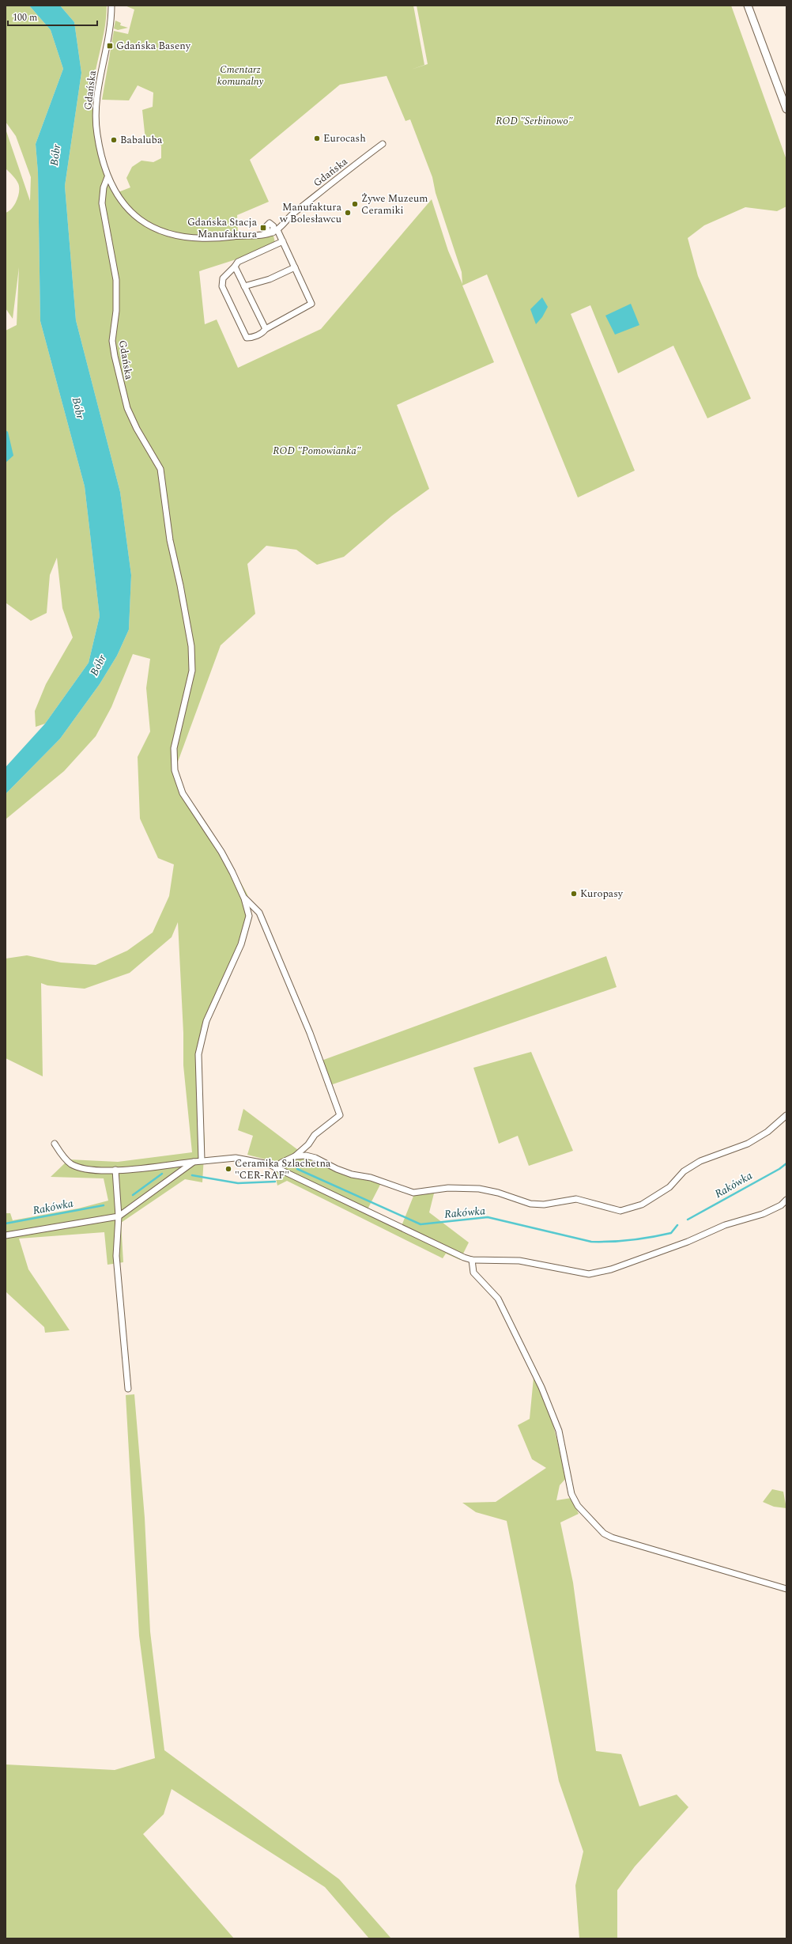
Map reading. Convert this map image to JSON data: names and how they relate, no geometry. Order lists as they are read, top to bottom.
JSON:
{
  "streets": {
    "street": ["Gdańska"]
  },
  "water": ["Bóbr", "Rakówka"],
  "parks": ["Cmentarz komunalny", "ROD \"Serbinowo\"", "ROD \"Pomowianka\""],
  "places": {
    "transit": ["Gdańska Baseny", "Gdańska Stacja Manufaktura"],
    "other": [
      "Eurocash",
      "Babaluba",
      "Żywe Muzeum Ceramiki",
      "Manufaktura w Bolesławcu",
      "Kuropasy",
      "Ceramika Szlachetna \"CER-RAF\""
    ]
  },
  "scale_bar": "100 m"
}
